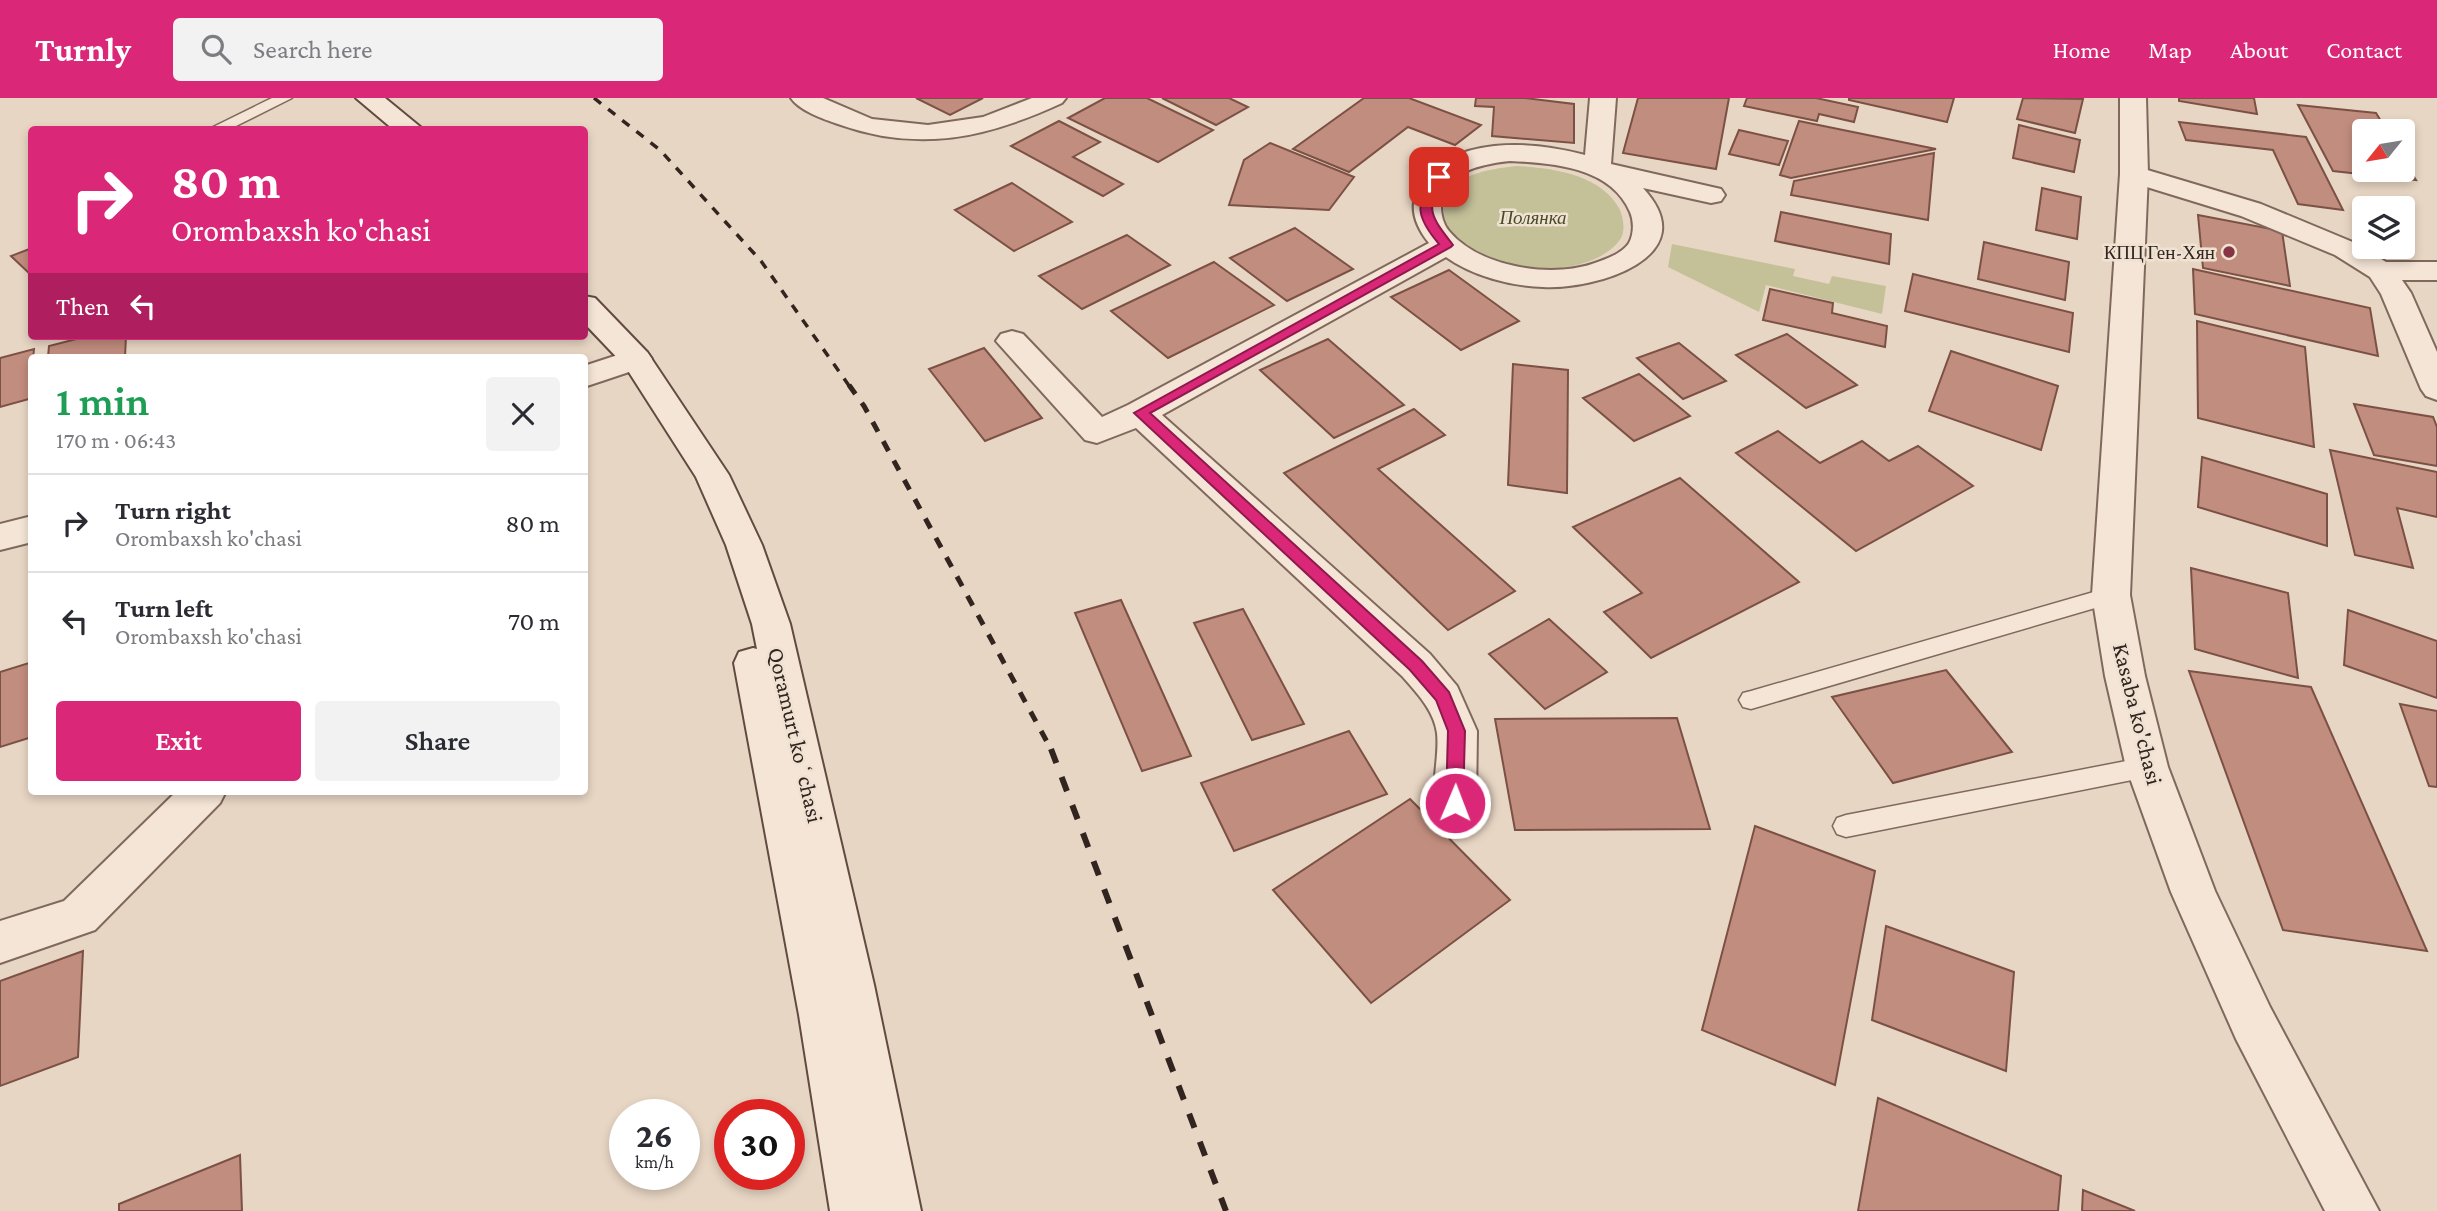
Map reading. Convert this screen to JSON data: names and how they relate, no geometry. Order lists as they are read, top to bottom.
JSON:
{
  "streets": {
    "street": ["Kasaba ko'chasi", "Qoramurt koʻchasi"]
  },
  "parks": ["Полянка"],
  "places": ["КПЦ Ген-Хян"],
  "north": "bottom left",
  "page": {
    "header": "Turnly",
    "search": "Search here",
    "nav": [
      "Home",
      "Map",
      "About",
      "Contact"
    ],
    "turn": ["80 m", "Orombaxsh ko'chasi"],
    "then": "Then",
    "heading": ["1 min", "170 m · 06:43"],
    "list": [
      {
        "name": "Turn right",
        "note": "Orombaxsh ko'chasi",
        "value": "80 m"
      },
      {
        "name": "Turn left",
        "note": "Orombaxsh ko'chasi",
        "value": "70 m"
      }
    ],
    "buttons": ["Exit", "Share"],
    "speed": "26 km/h",
    "limit": "30"
  }
}
